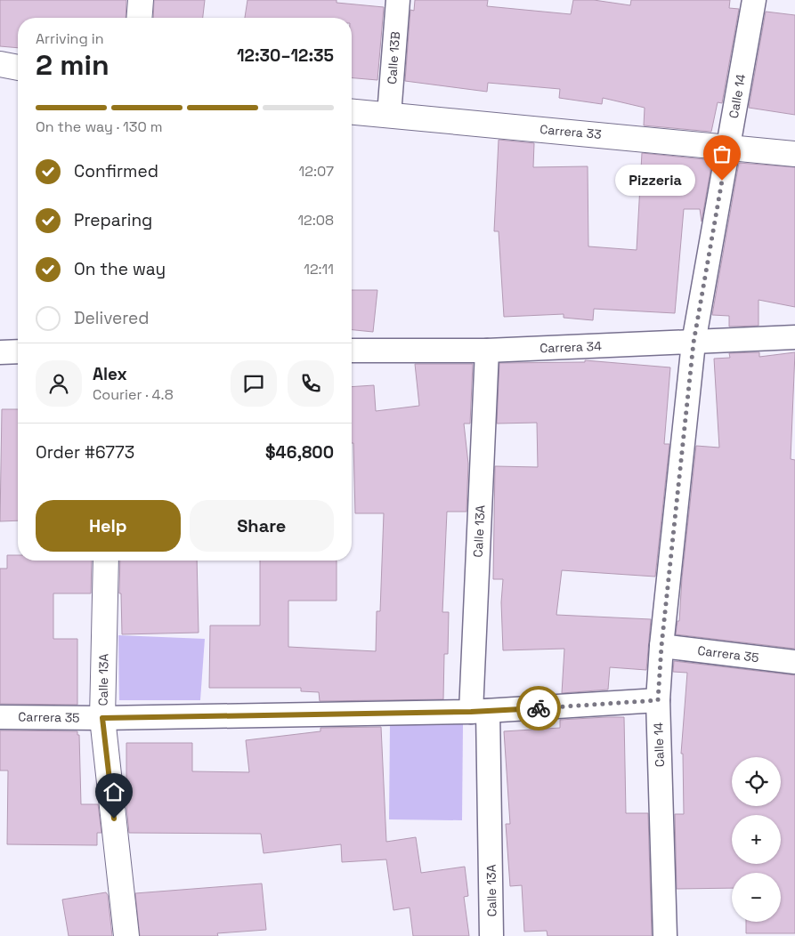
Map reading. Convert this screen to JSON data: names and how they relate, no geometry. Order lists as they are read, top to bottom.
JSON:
{
  "streets": {
    "main road": ["Carrera 33", "Calle 13A"],
    "street": [
      "Calle 13B",
      "Calle 14",
      "Carrera 34",
      "Carrera 35"
    ]
  },
  "crossings": [
    ["Calle 13B", "Carrera 33"],
    ["Calle 14", "Carrera 33"],
    ["Calle 14", "Carrera 34"],
    ["Calle 14", "Carrera 35"],
    ["Carrera 34", "Calle 13A"],
    ["Calle 13A", "Carrera 35"]
  ],
  "places": ["Pizzeria"],
  "page": {
    "heading": ["2 min", "Arriving in", "12:30–12:35"],
    "panel": [
      "Alex",
      "Courier · 4.8",
      "Order #6773",
      "$46,800"
    ],
    "bar": "On the way · 130 m",
    "list": [
      ["Confirmed", "12:07"],
      ["Preparing", "12:08"],
      ["On the way", "12:11"],
      "Delivered"
    ],
    "bubble": "Pizzeria",
    "buttons": ["Help", "Share"],
    "map_buttons": ["+", "−"]
  }
}
